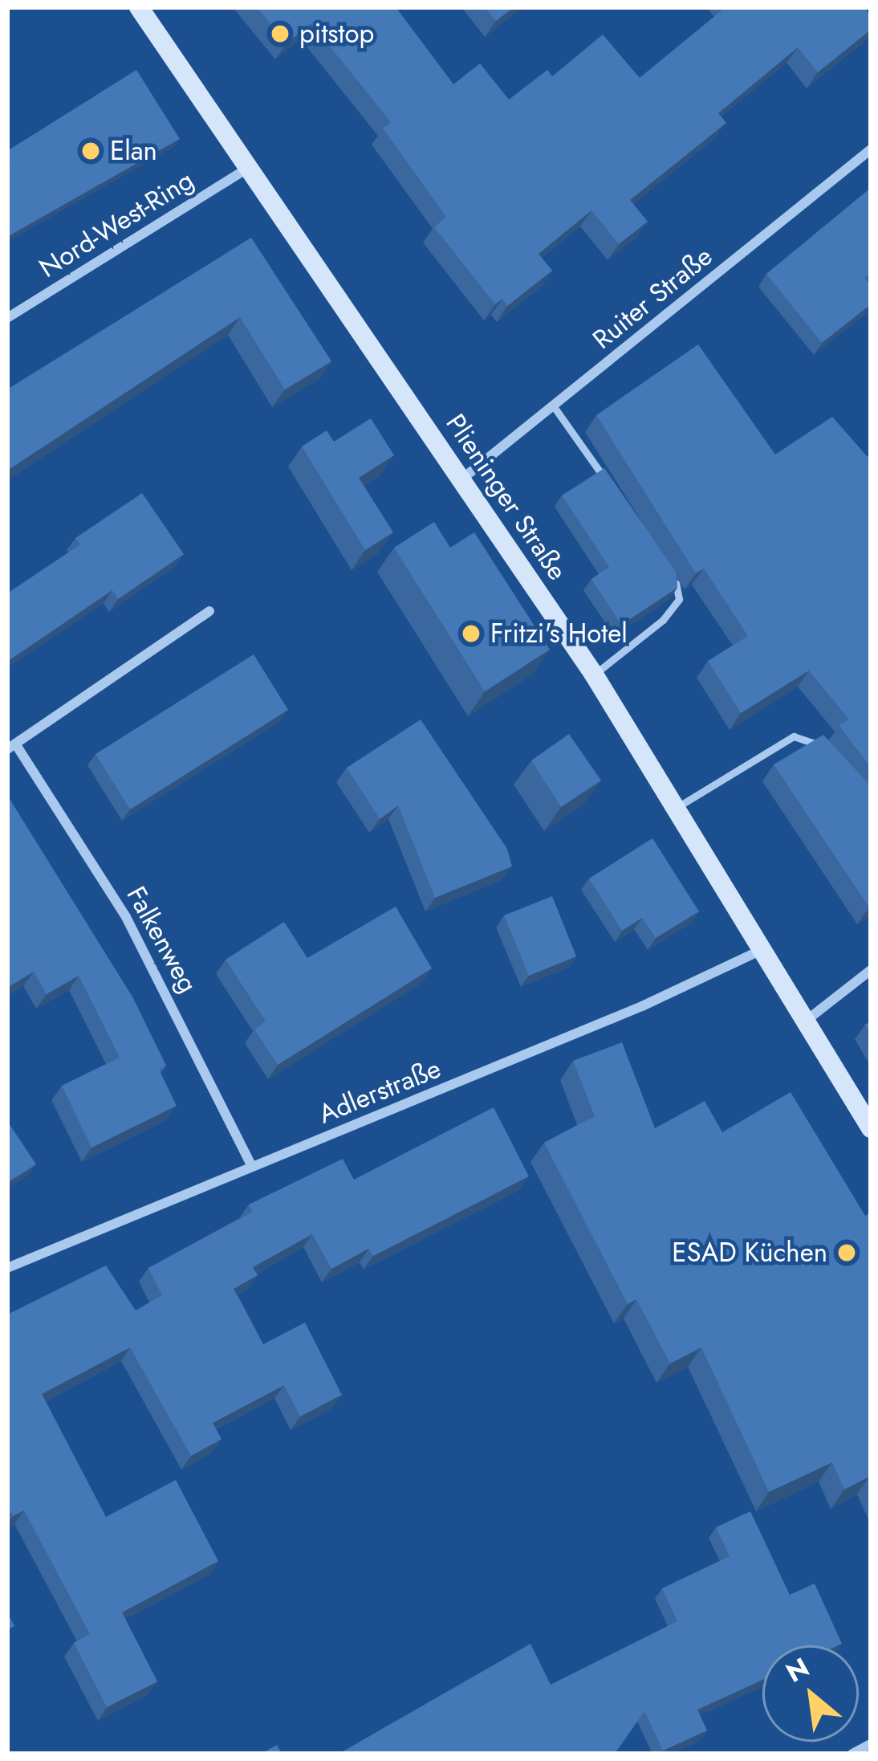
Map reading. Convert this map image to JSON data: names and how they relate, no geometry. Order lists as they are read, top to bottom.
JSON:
{
  "streets": {
    "main road": ["Plieninger Straße"],
    "street": [
      "Nord-West-Ring",
      "Ruiter Straße",
      "Falkenweg",
      "Adlerstraße"
    ]
  },
  "crossings": [
    ["Nord-West-Ring", "Plieninger Straße"],
    ["Ruiter Straße", "Plieninger Straße"],
    ["Plieninger Straße", "Adlerstraße"],
    ["Falkenweg", "Adlerstraße"]
  ],
  "places": [
    "pitstop",
    "Elan",
    "Fritzi's Hotel",
    "ESAD Küchen"
  ],
  "north": "top left"
}
